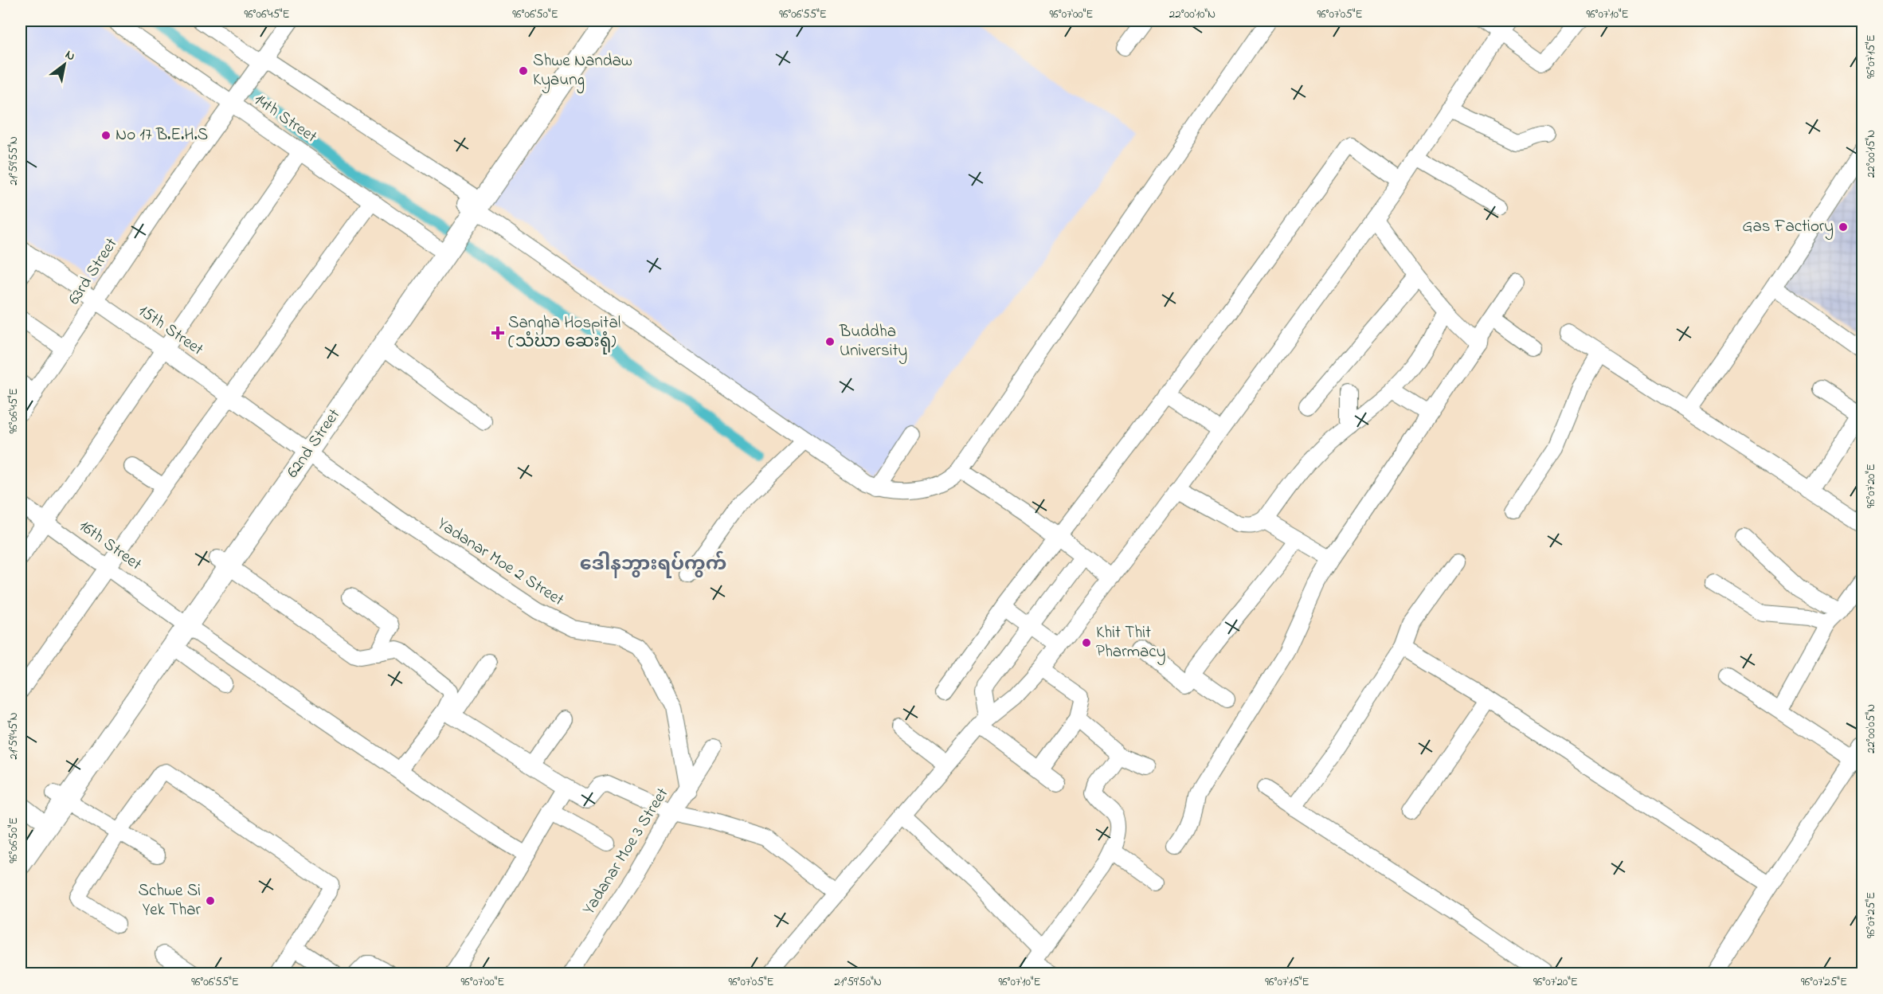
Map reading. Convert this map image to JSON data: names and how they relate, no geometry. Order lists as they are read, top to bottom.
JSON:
{
  "streets": {
    "main road": ["62nd Street"],
    "street": [
      "14th Street",
      "63rd Street",
      "15th Street",
      "16th Street",
      "Yadanar Moe 2 Street",
      "Yadanar Moe 3 Street"
    ]
  },
  "crossings": [
    ["14th Street", "63rd Street"],
    ["14th Street", "62nd Street"],
    ["63rd Street", "15th Street"],
    ["15th Street", "62nd Street"],
    ["15th Street", "Yadanar Moe 2 Street"],
    ["62nd Street", "16th Street"],
    ["62nd Street", "Yadanar Moe 2 Street"],
    ["Yadanar Moe 2 Street", "Yadanar Moe 3 Street"]
  ],
  "districts": ["ဒေါနဘွားရပ်ကွက်"],
  "places": {
    "other": [
      "Shwe Nandaw Kyaung",
      "No 17 B.E.H.S",
      "Gas Factiory",
      "Buddha University",
      "Khit Thit Pharmacy",
      "Schwe Si Yek Thar"
    ],
    "health": ["Sangha Hospital (သံဃာ ဆေးရုံ)"]
  },
  "north": "top right",
  "coordinates": [
    "96°06'45\"E",
    "96°06'50\"E",
    "96°06'55\"E",
    "96°07'00\"E",
    "22°00'10\"N",
    "96°07'05\"E",
    "96°07'10\"E",
    "96°07'15\"E",
    "22°00'15\"N",
    "21°59'55\"N",
    "96°07'20\"E",
    "22°00'05\"N",
    "21°59'45\"N",
    "96°07'25\"E",
    "21°59'50\"N"
  ]
}
